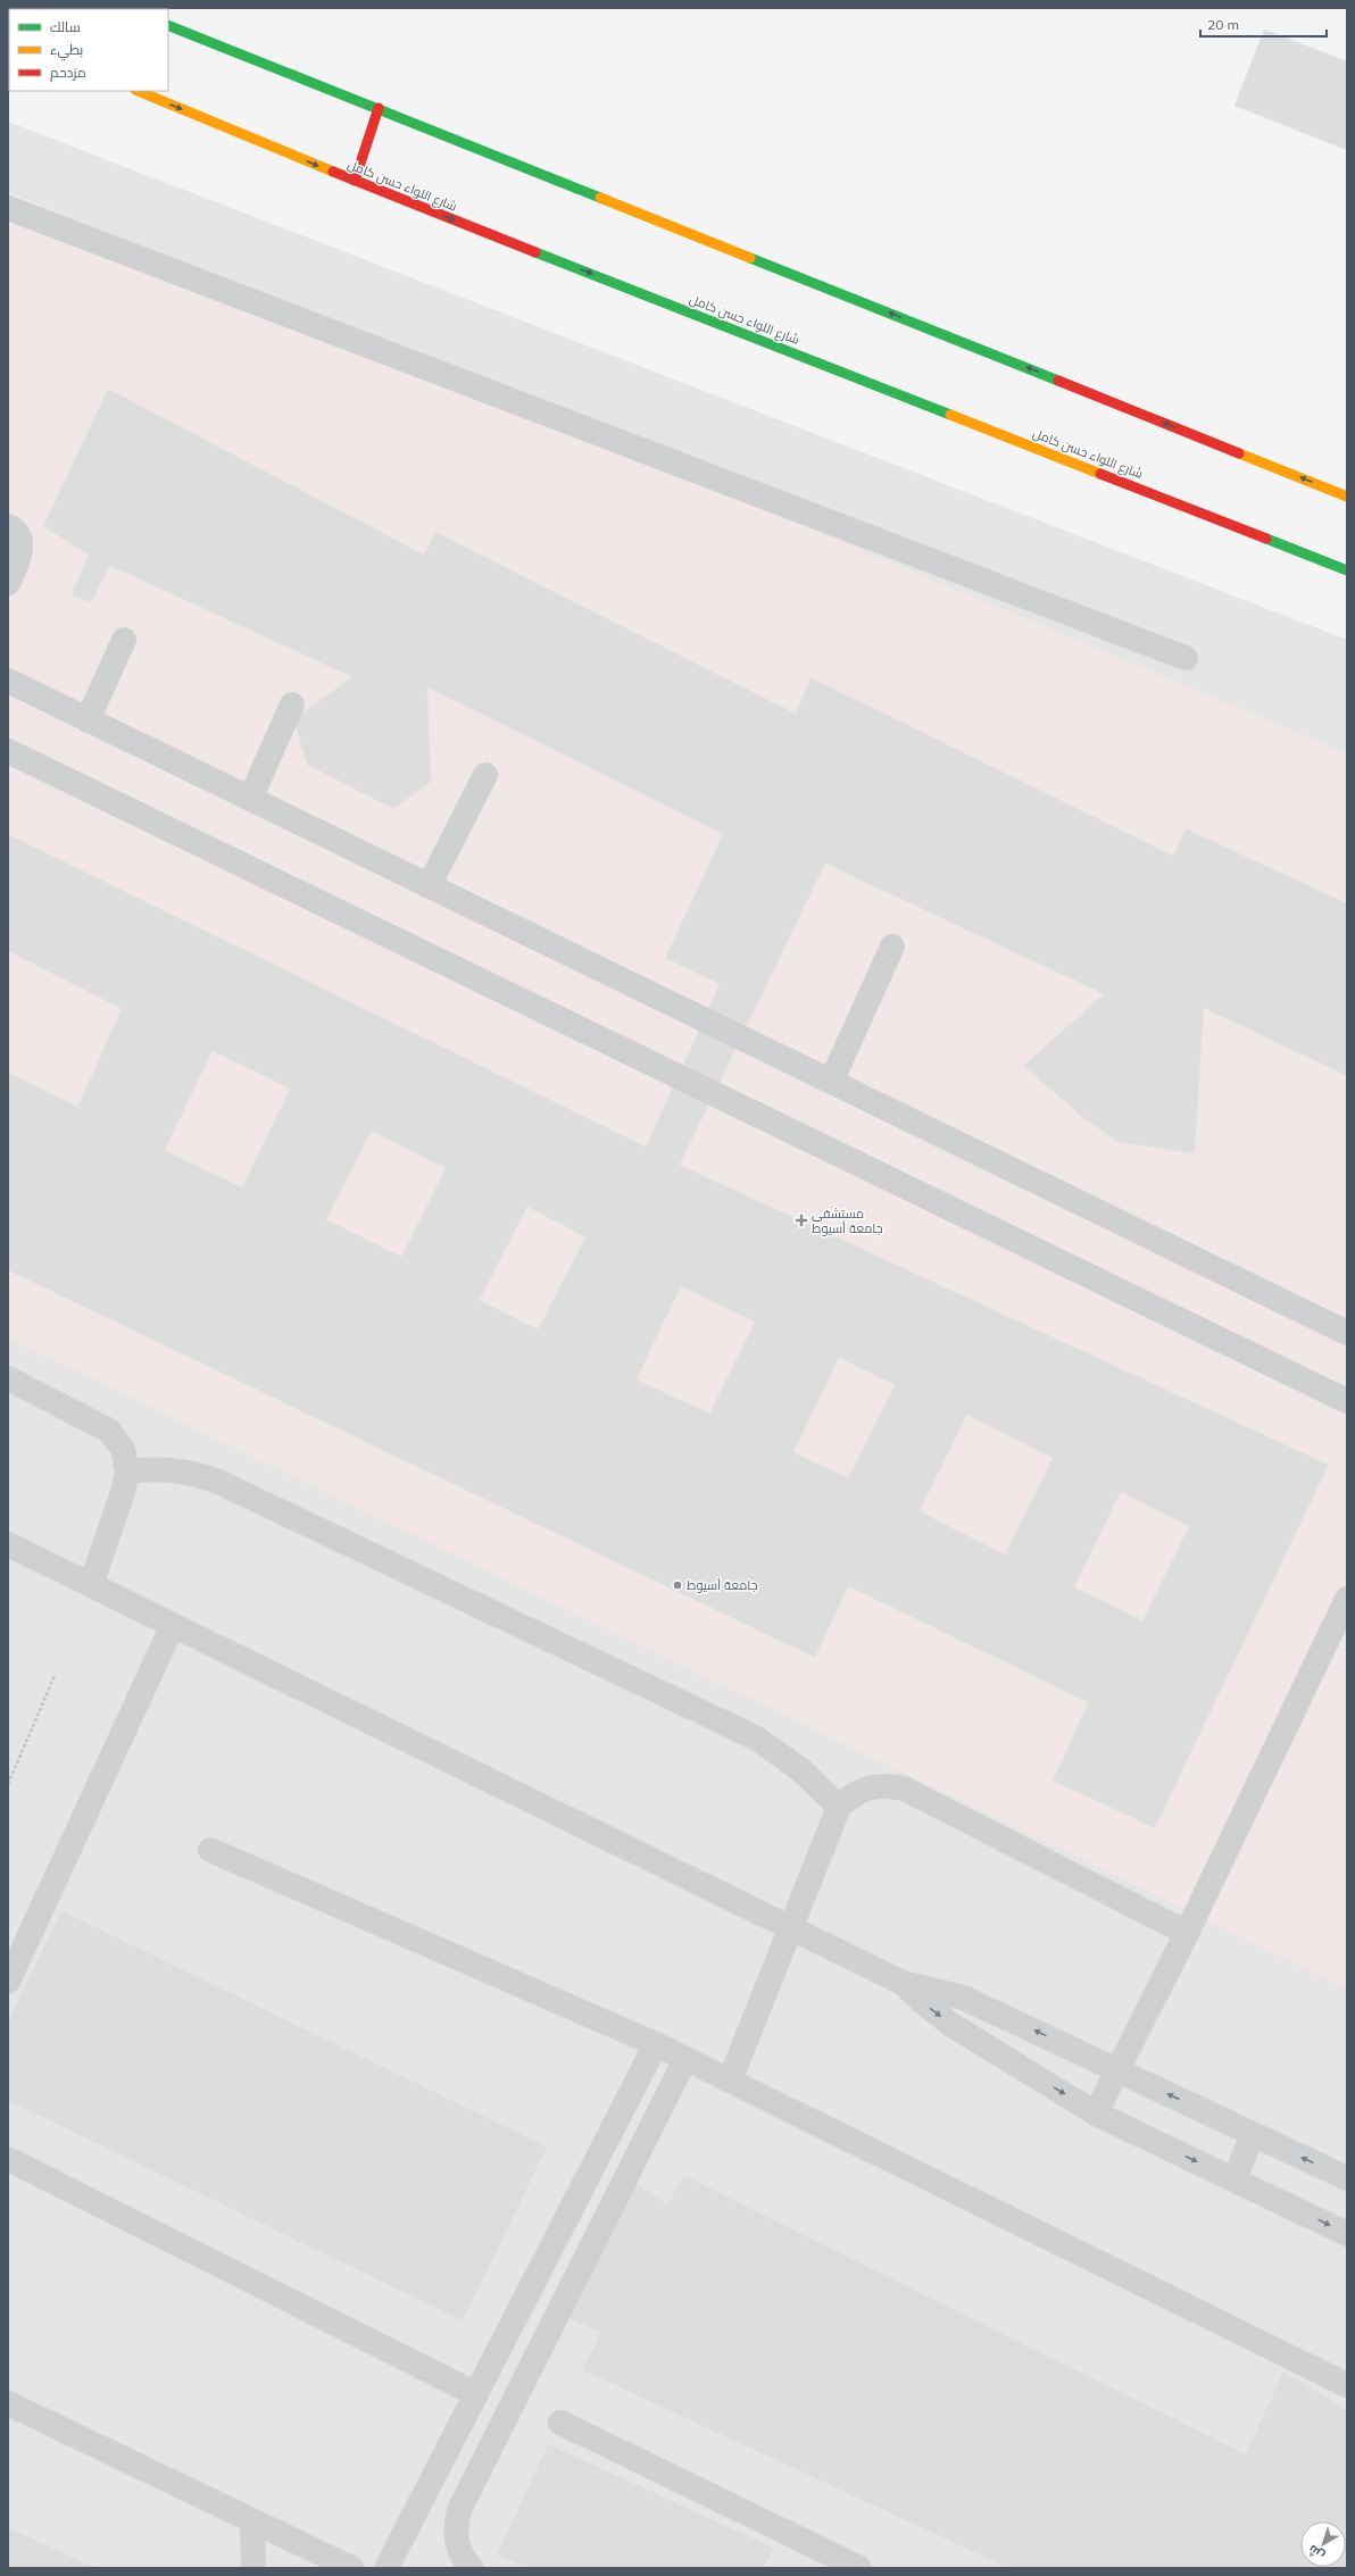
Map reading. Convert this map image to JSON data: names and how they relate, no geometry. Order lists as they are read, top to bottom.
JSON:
{
  "streets": {
    "main road": ["شارع اللواء حسن كامل"]
  },
  "places": {
    "health": ["مستشفی جامعة أسيوط"],
    "other": ["جامعة أسيوط"]
  },
  "legend": ["سالك", "بطيء", "مزدحم"],
  "scale_bar": "20 m",
  "north": "bottom left"
}
